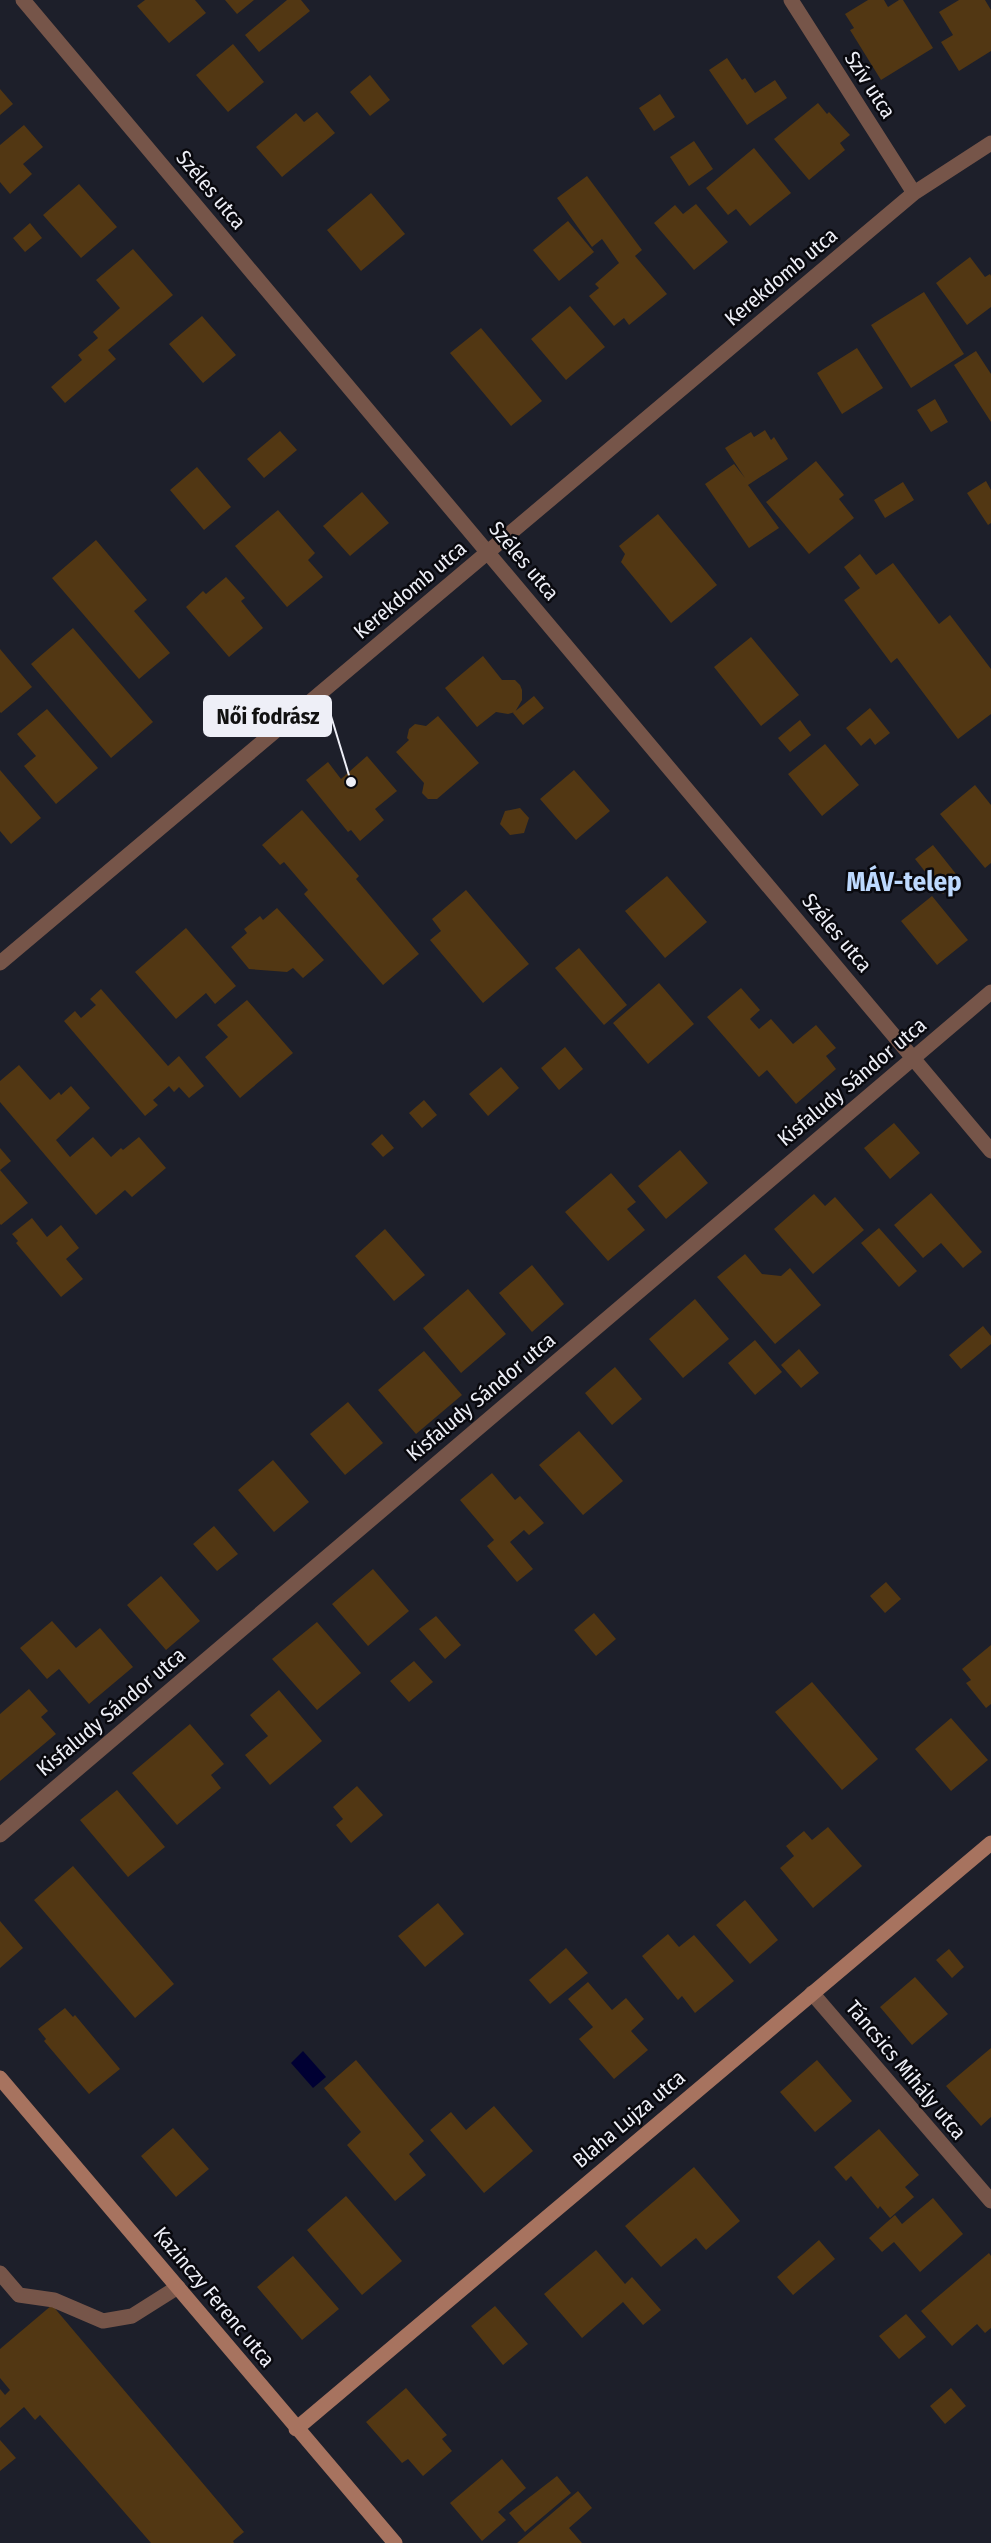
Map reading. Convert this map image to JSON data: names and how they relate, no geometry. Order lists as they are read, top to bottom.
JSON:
{
  "streets": {
    "street": [
      "Szív utca",
      "Széles utca",
      "Kerekdomb utca",
      "Kisfaludy Sándor utca",
      "Táncsics Mihály utca",
      "Blaha Lujza utca",
      "Kazinczy Ferenc utca"
    ]
  },
  "crossings": [
    ["Szív utca", "Kerekdomb utca"],
    ["Széles utca", "Kerekdomb utca"],
    ["Széles utca", "Kisfaludy Sándor utca"],
    ["Táncsics Mihály utca", "Blaha Lujza utca"],
    ["Blaha Lujza utca", "Kazinczy Ferenc utca"]
  ],
  "districts": ["MÁV-telep"],
  "places": ["Női fodrász"]
}
